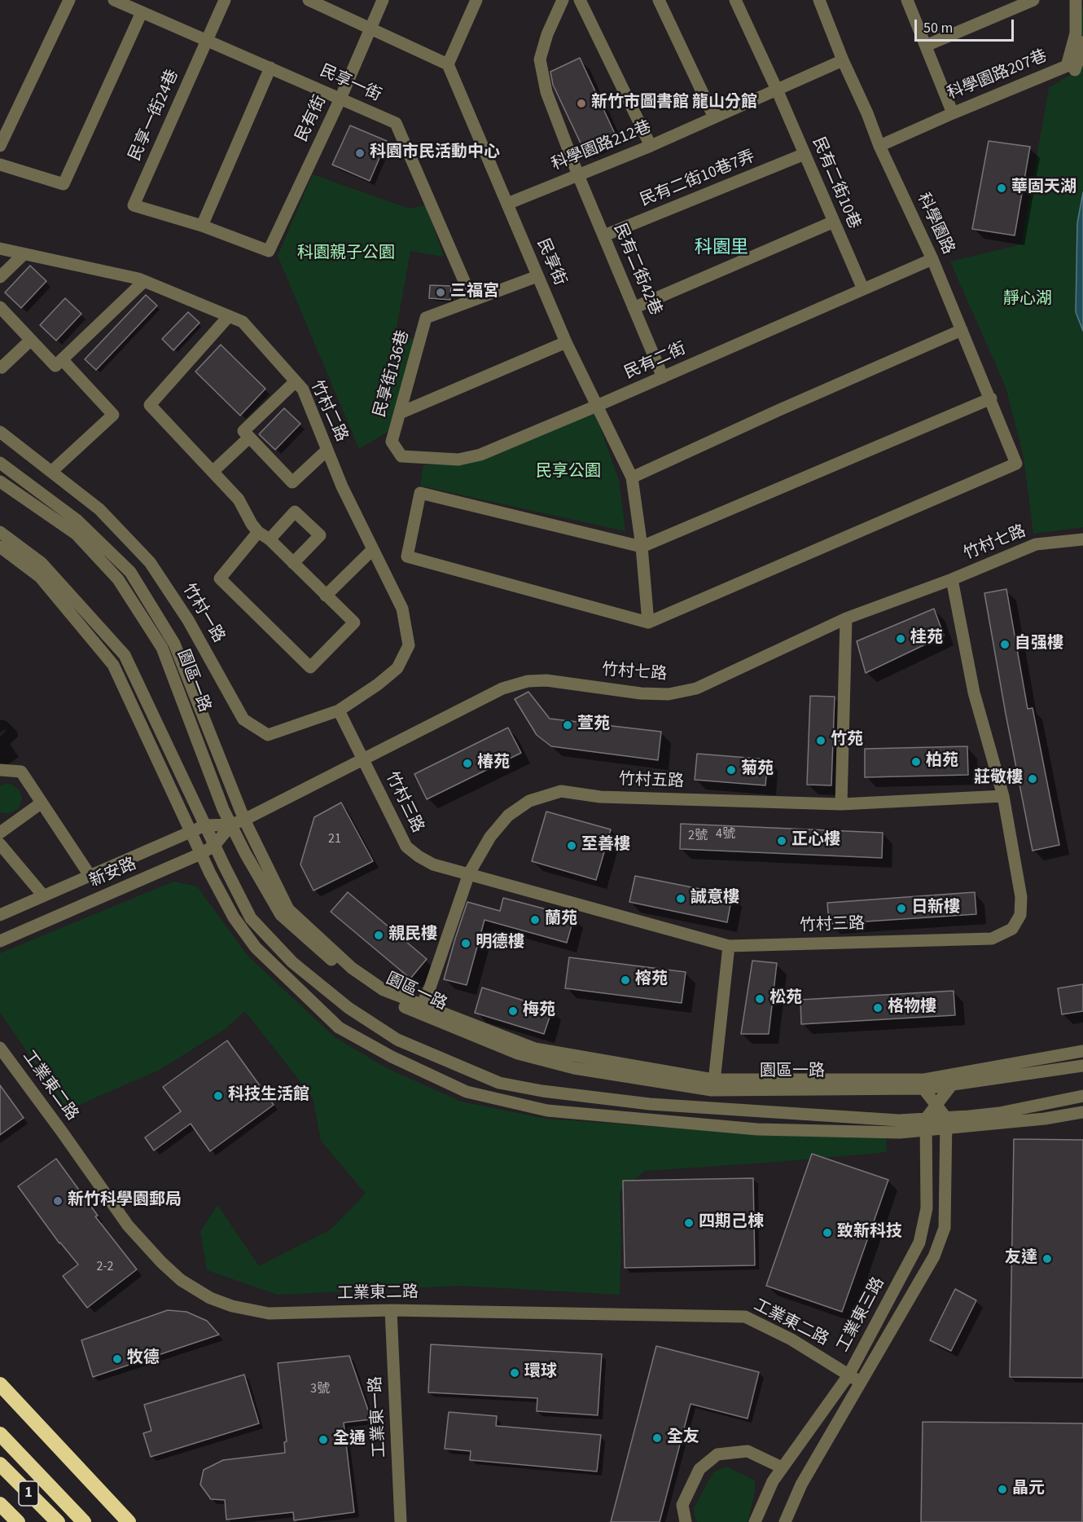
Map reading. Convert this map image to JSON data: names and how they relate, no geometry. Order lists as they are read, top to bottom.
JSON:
{
  "streets": {
    "highway": ["1"],
    "street": [
      "科學園路207巷",
      "民享一街",
      "民享一街24巷",
      "民有街",
      "科學園路212巷",
      "民有二街10巷7弄",
      "民有二街10巷",
      "科學園路",
      "民享街",
      "民有二街42巷",
      "民有二街",
      "民享街136巷",
      "竹村二路",
      "竹村七路",
      "竹村一路",
      "園區一路",
      "竹村五路",
      "竹村三路",
      "新安路",
      "工業東二路",
      "工業東三路",
      "工業東一路"
    ]
  },
  "crossings": [
    ["科學園路207巷", "科學園路"],
    ["民享一街", "民享一街24巷"],
    ["民享一街", "民有街"],
    ["民享一街", "民享街136巷"],
    ["民享一街24巷", "民有街"],
    ["科學園路212巷", "民有二街10巷"],
    ["科學園路212巷", "科學園路"],
    ["科學園路212巷", "民享街"],
    ["科學園路212巷", "民有二街42巷"],
    ["民有二街10巷7弄", "民有二街10巷"],
    ["民有二街10巷7弄", "民有二街42巷"],
    ["民有二街10巷", "民有二街"],
    ["科學園路", "民享街"],
    ["科學園路", "民有二街"],
    ["民享街", "民有二街"],
    ["民享街", "民享街136巷"],
    ["民有二街42巷", "民有二街"],
    ["民有二街", "民享街136巷"],
    ["竹村二路", "竹村一路"],
    ["竹村七路", "竹村三路"],
    ["竹村七路", "新安路"],
    ["園區一路", "新安路"],
    ["竹村五路", "竹村三路"],
    ["工業東二路", "工業東三路"],
    ["工業東二路", "工業東一路"]
  ],
  "districts": ["科園里"],
  "parks": ["科園親子公園", "靜心湖", "民享公園"],
  "places": [
    "新竹市圖書館 龍山分館",
    "科園市民活動中心",
    "華固天湖",
    "三福宮",
    "桂苑",
    "自强樓",
    "萱苑",
    "竹苑",
    "柏苑",
    "椿苑",
    "菊苑",
    "莊敬樓",
    "正心樓",
    "至善樓",
    "誠意樓",
    "日新樓",
    "蘭苑",
    "親民樓",
    "明德樓",
    "榕苑",
    "松苑",
    "格物樓",
    "梅苑",
    "科技生活館",
    "新竹科學園郵局",
    "四期己棟",
    "致新科技",
    "友達",
    "牧德",
    "環球",
    "全友",
    "全通",
    "晶元"
  ],
  "house_numbers": [
    "4號",
    "2號",
    "21",
    "2-2",
    "3號"
  ],
  "scale_bar": "50 m"
}
